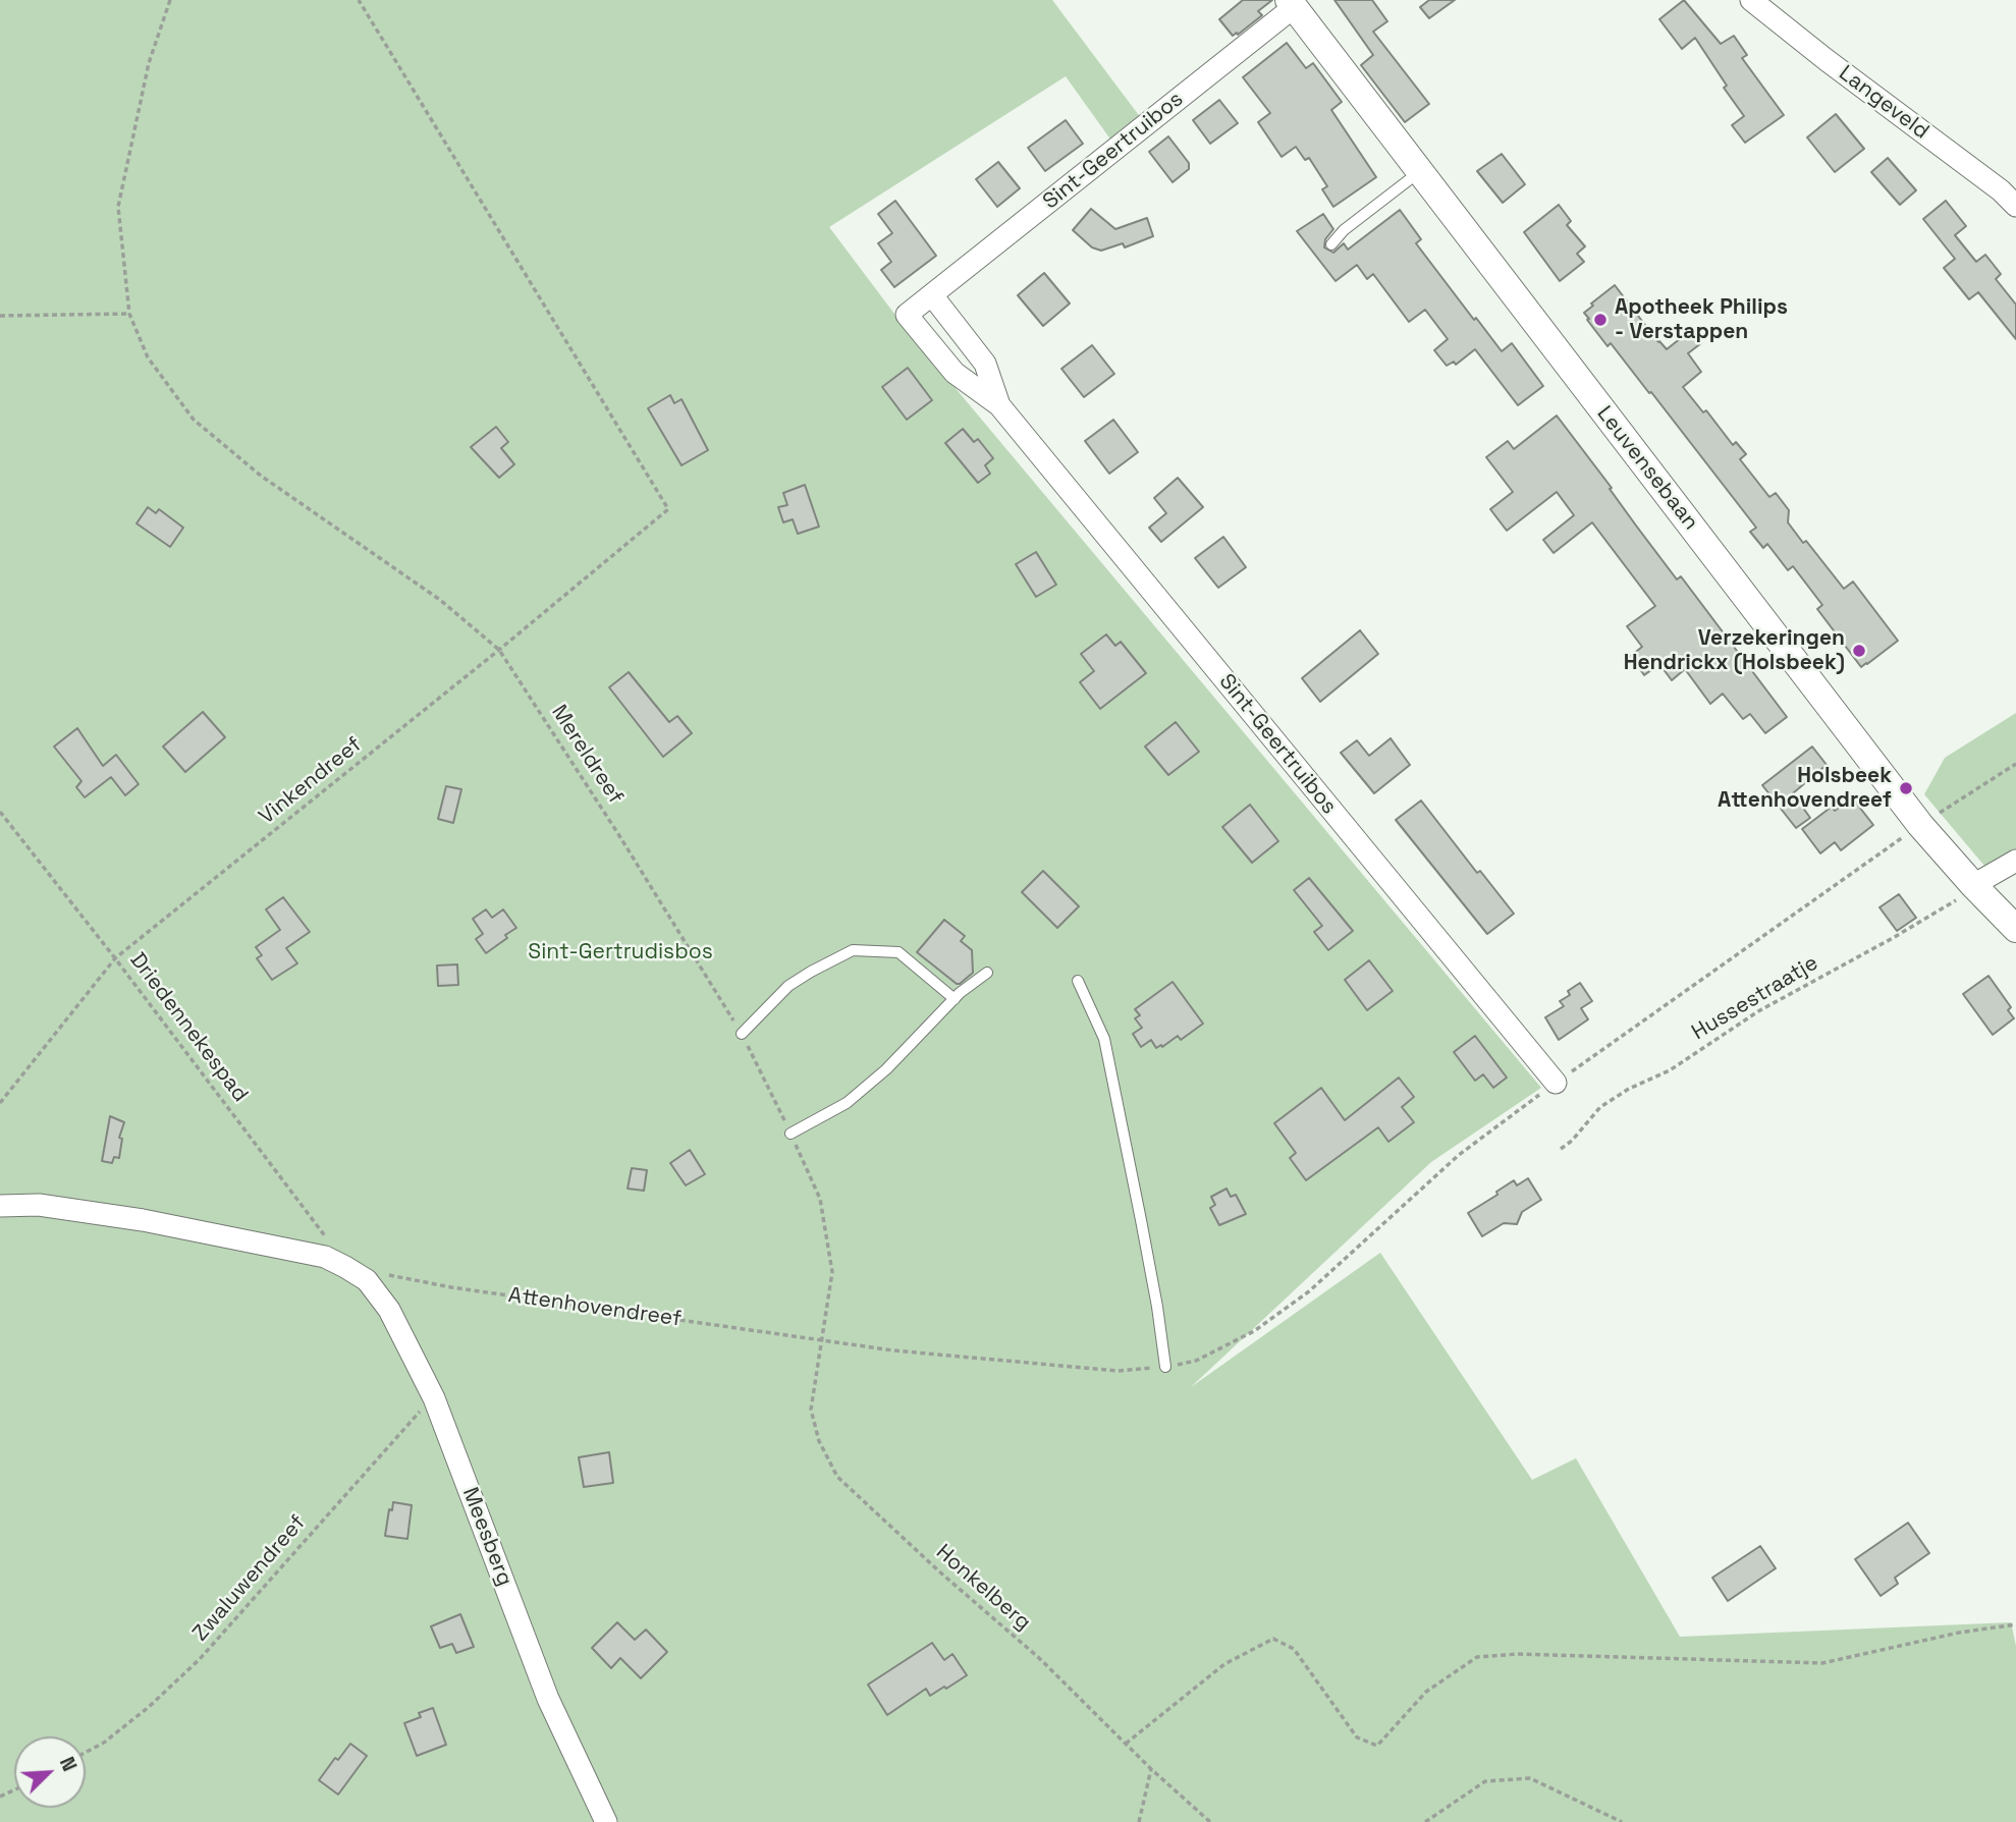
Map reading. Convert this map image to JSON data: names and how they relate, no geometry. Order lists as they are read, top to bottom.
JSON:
{
  "streets": {
    "street": [
      "Langeveld",
      "Sint-Geertruibos",
      "Leuvensebaan",
      "Meesberg"
    ],
    "path": [
      "Mereldreef",
      "Vinkendreef",
      "Hussestraatje",
      "Driedennekespad",
      "Attenhovendreef",
      "Zwaluwendreef",
      "Honkelberg"
    ]
  },
  "crossings": [
    ["Sint-Geertruibos", "Leuvensebaan"],
    ["Leuvensebaan", "Hussestraatje"],
    ["Mereldreef", "Vinkendreef"],
    ["Mereldreef", "Attenhovendreef"],
    ["Mereldreef", "Honkelberg"],
    ["Vinkendreef", "Driedennekespad"],
    ["Driedennekespad", "Meesberg"],
    ["Attenhovendreef", "Honkelberg"],
    ["Meesberg", "Zwaluwendreef"]
  ],
  "parks": ["Sint-Gertrudisbos"],
  "places": ["Apotheek Philips - Verstappen", "Verzekeringen Hendrickx (Holsbeek)", "Holsbeek Attenhovendreef"],
  "north": "top right"
}
